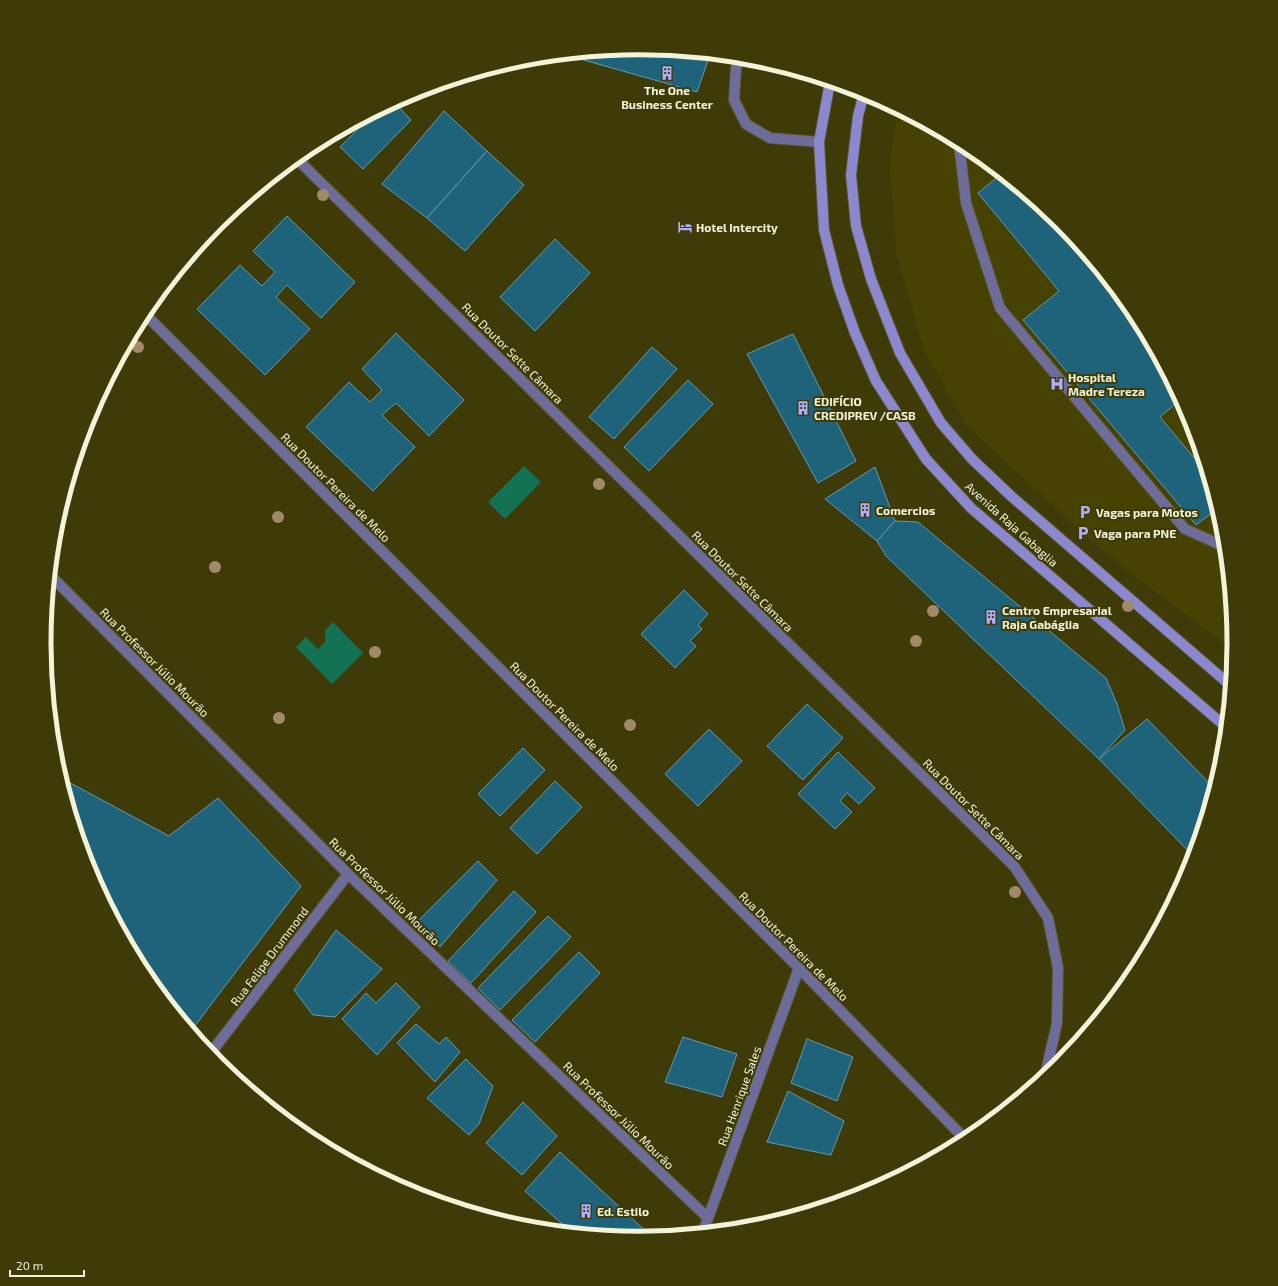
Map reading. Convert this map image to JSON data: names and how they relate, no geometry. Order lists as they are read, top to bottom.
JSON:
{
  "streets": {
    "main road": ["Avenida Raja Gabaglia"],
    "street": [
      "Rua Doutor Sette Câmara",
      "Rua Doutor Pereira de Melo",
      "Rua Professor Júlio Mourão",
      "Rua Felipe Drummond",
      "Rua Henrique Sales"
    ]
  },
  "crossings": [
    ["Rua Doutor Pereira de Melo", "Rua Henrique Sales"],
    ["Rua Professor Júlio Mourão", "Rua Felipe Drummond"],
    ["Rua Professor Júlio Mourão", "Rua Henrique Sales"]
  ],
  "places": {
    "building": [
      "The One Business Center",
      "EDIFÍCIO CREDIPREV /CASB",
      "Comercios",
      "Centro Empresarial Raja Gabáglia",
      "Ed. Estilo"
    ],
    "hotel": ["Hotel Intercity"],
    "hospital": ["Hospital Madre Tereza"],
    "parking": ["Vagas para Motos", "Vaga para PNE"]
  },
  "scale_bar": "20 m"
}
